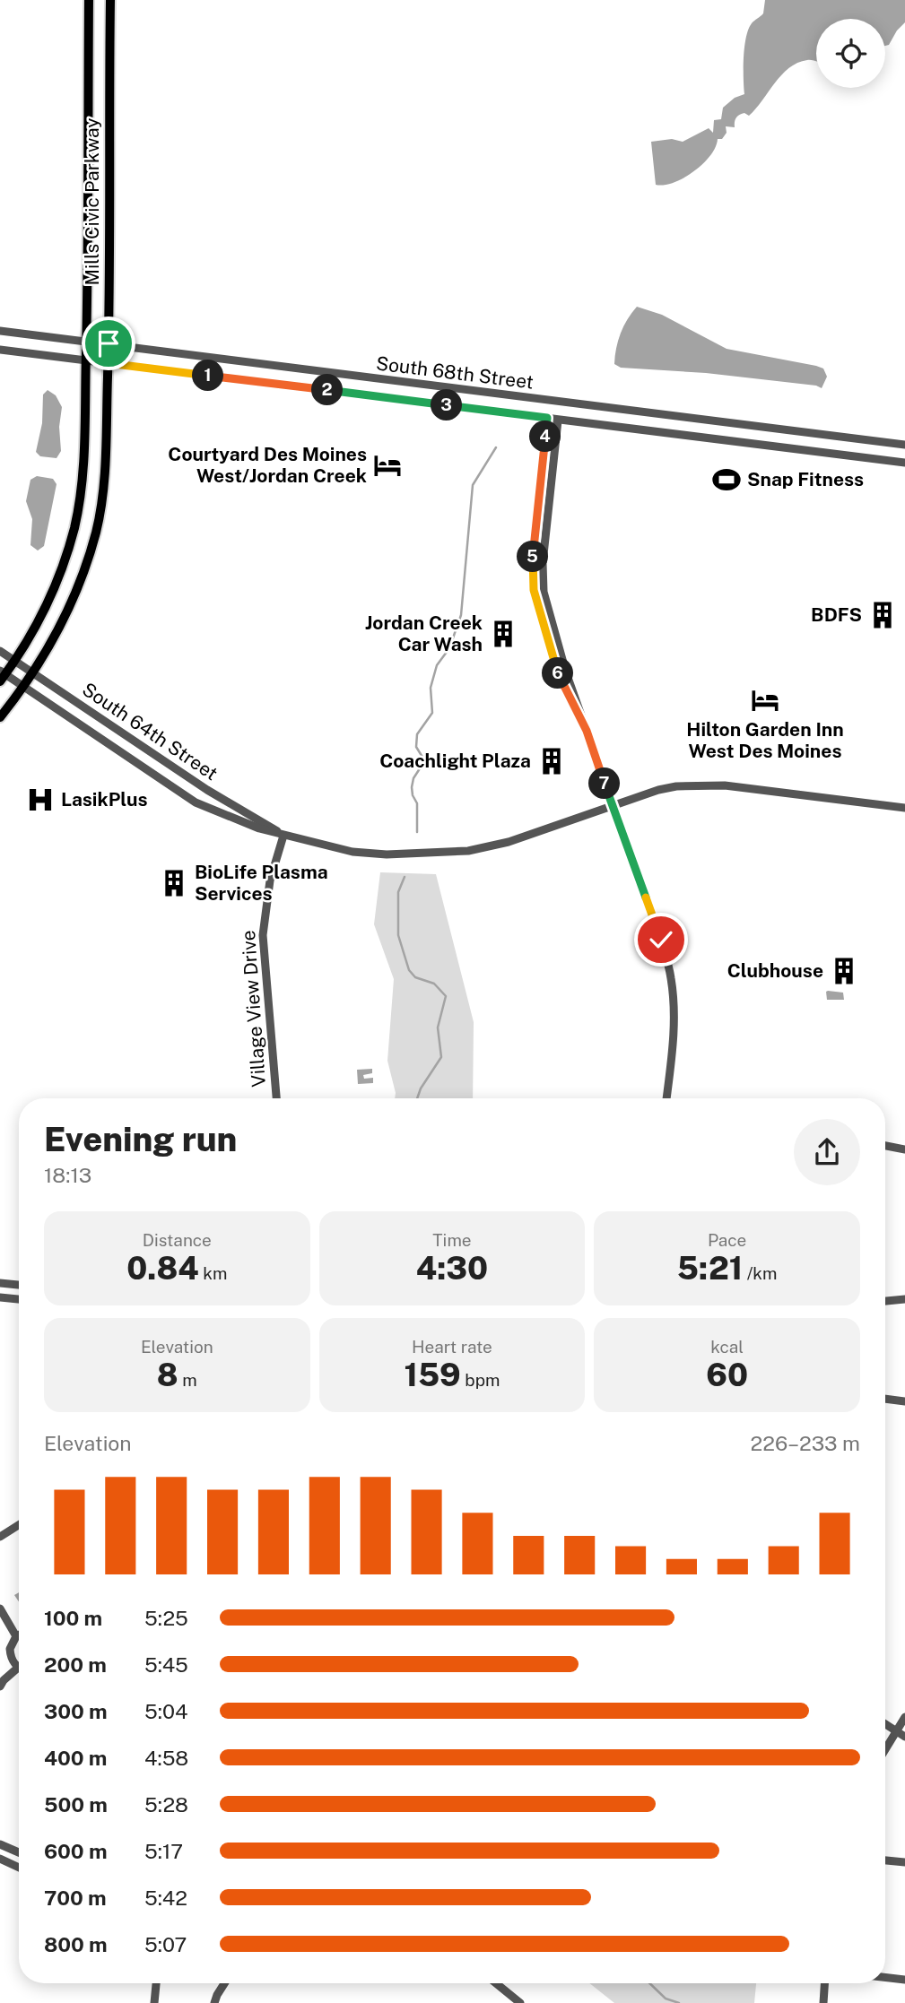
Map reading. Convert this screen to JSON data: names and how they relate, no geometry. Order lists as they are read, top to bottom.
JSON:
{
  "streets": {
    "main road": ["Mills Civic Parkway"],
    "street": ["South 68th Street", "South 64th Street", "Village View Drive"]
  },
  "crossings": [
    ["Mills Civic Parkway", "South 68th Street"],
    ["Mills Civic Parkway", "South 64th Street"],
    ["South 64th Street", "Village View Drive"]
  ],
  "places": {
    "hotel": ["Courtyard Des Moines West/Jordan Creek", "Hilton Garden Inn West Des Moines"],
    "sports": ["Snap Fitness"],
    "building": [
      "BDFS",
      "Jordan Creek Car Wash",
      "Coachlight Plaza",
      "BioLife Plasma Services",
      "Clubhouse"
    ],
    "hospital": ["LasikPlus"]
  },
  "page": {
    "pins": [
      "1",
      "2",
      "3",
      "4",
      "5",
      "6",
      "7"
    ],
    "heading": ["Evening run", "18:13"],
    "stats": [
      ["Distance", "0.84 km"],
      ["Time", "4:30"],
      ["Pace", "5:21 /km"],
      ["Elevation", "8 m"],
      ["Heart rate", "159 bpm"],
      ["kcal", "60"]
    ],
    "chart": ["Elevation", "226–233 m"],
    "list": [
      {
        "name": "100 m",
        "note": "5:25"
      },
      {
        "name": "200 m",
        "note": "5:45"
      },
      {
        "name": "300 m",
        "note": "5:04"
      },
      {
        "name": "400 m",
        "note": "4:58"
      },
      {
        "name": "500 m",
        "note": "5:28"
      },
      {
        "name": "600 m",
        "note": "5:17"
      },
      {
        "name": "700 m",
        "note": "5:42"
      },
      {
        "name": "800 m",
        "note": "5:07"
      }
    ]
  }
}
